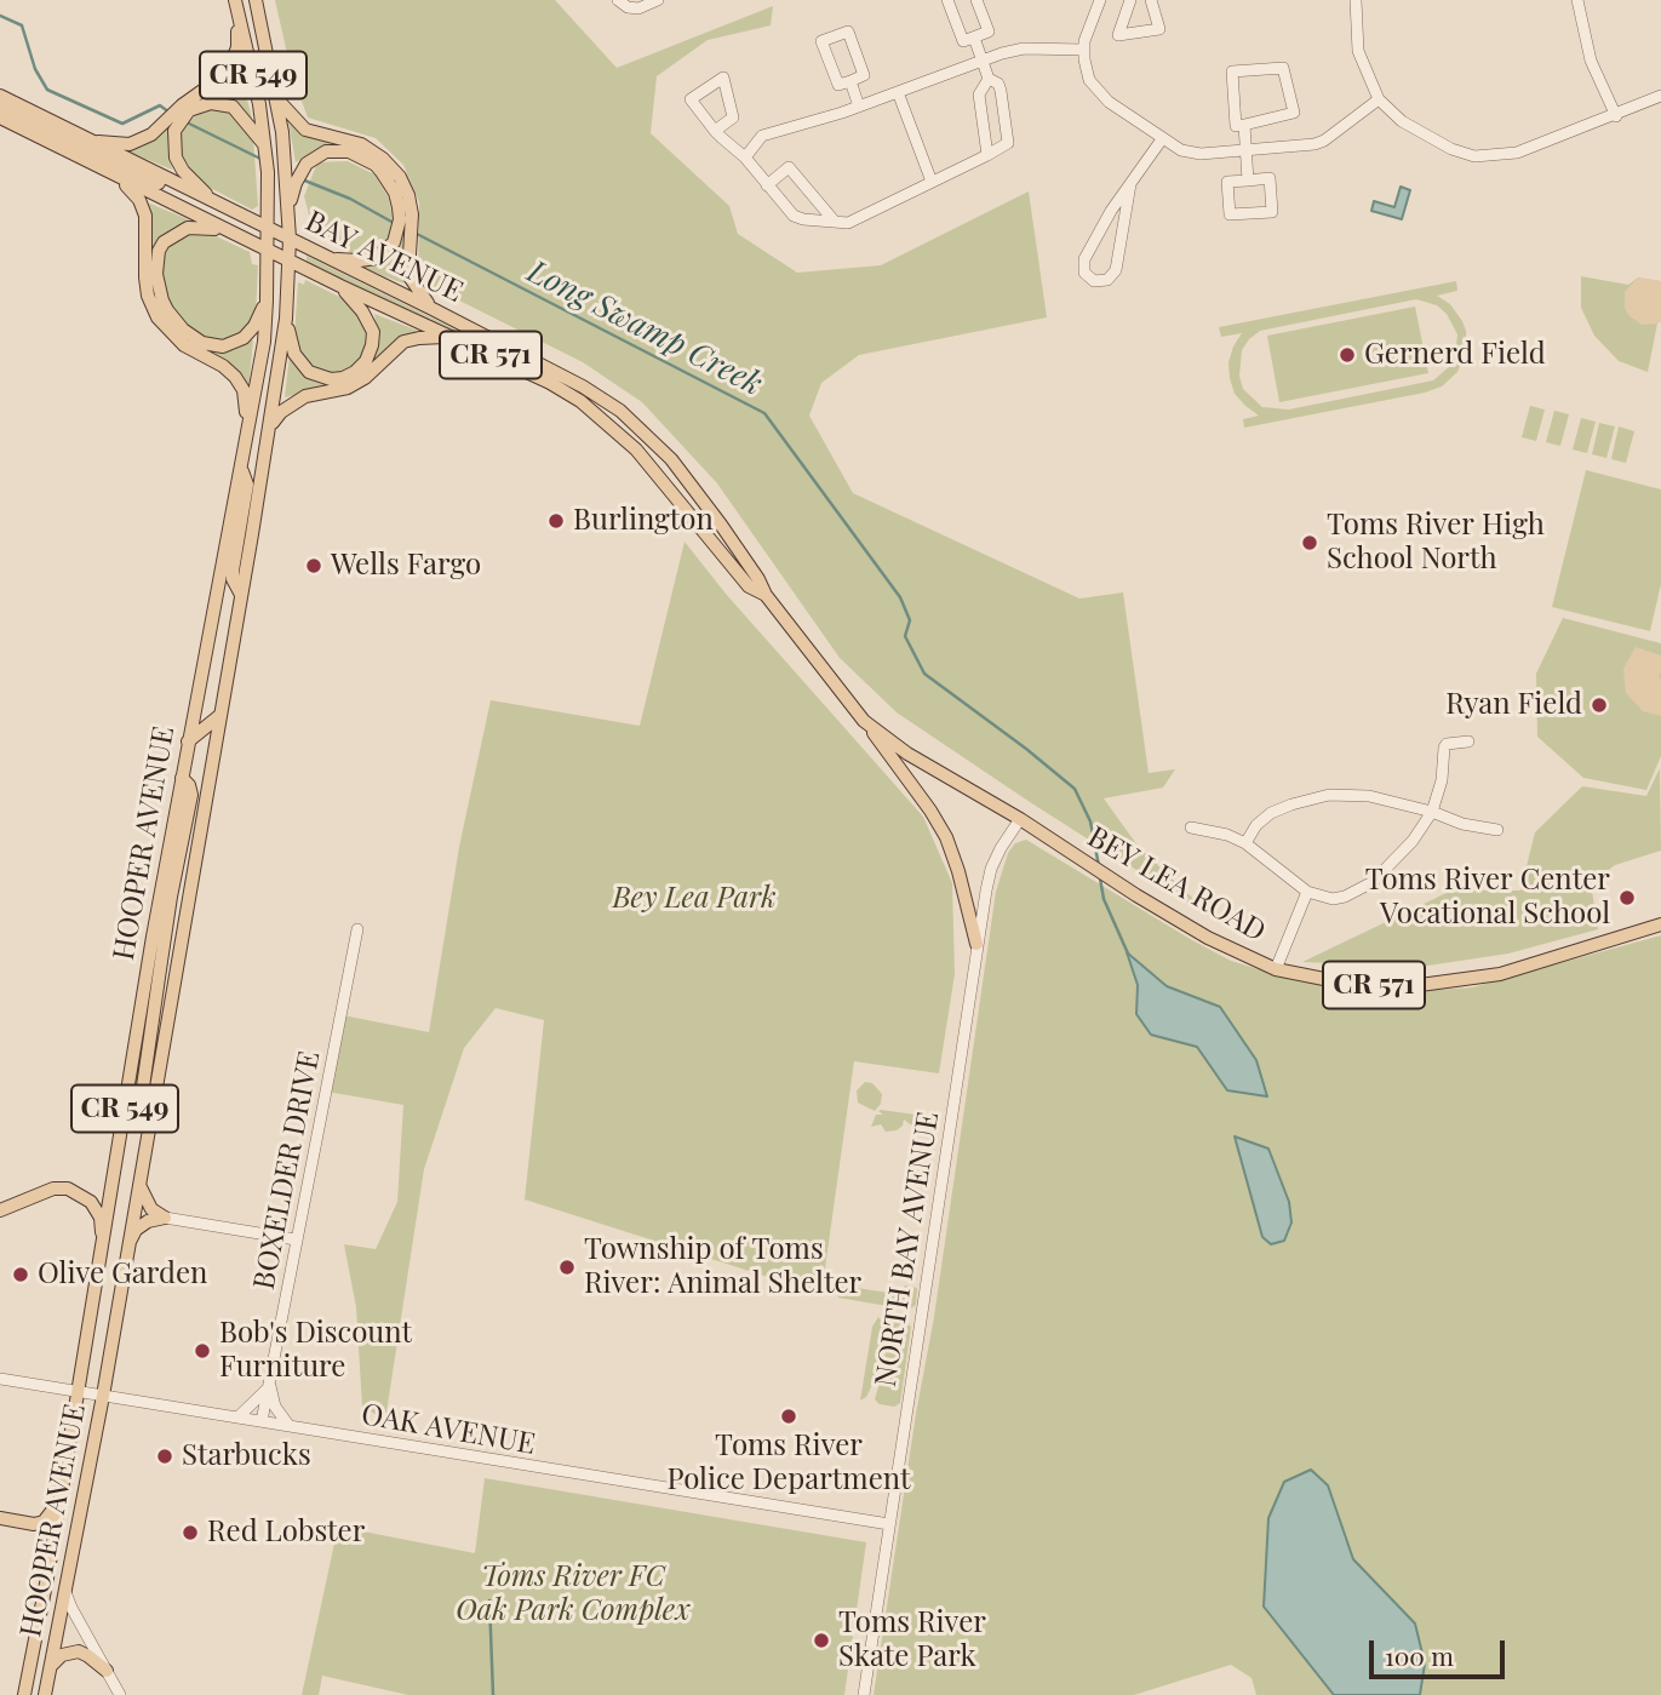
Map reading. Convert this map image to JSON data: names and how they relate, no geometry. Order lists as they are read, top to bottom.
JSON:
{
  "streets": {
    "main road": [
      "CR 549",
      "BAY AVENUE",
      "CR 571",
      "HOOPER AVENUE",
      "BEY LEA ROAD"
    ],
    "street": ["BOXELDER DRIVE", "NORTH BAY AVENUE", "OAK AVENUE"]
  },
  "crossings": [
    ["CR 549", "BAY AVENUE"],
    ["CR 549", "HOOPER AVENUE"],
    ["BAY AVENUE", "HOOPER AVENUE"],
    ["BAY AVENUE", "BEY LEA ROAD"],
    ["BAY AVENUE", "NORTH BAY AVENUE"],
    ["HOOPER AVENUE", "OAK AVENUE"],
    ["BEY LEA ROAD", "NORTH BAY AVENUE"],
    ["BOXELDER DRIVE", "OAK AVENUE"],
    ["NORTH BAY AVENUE", "OAK AVENUE"]
  ],
  "water": ["Long Swamp Creek"],
  "parks": ["Bey Lea Park", "Toms River FC Oak Park Complex"],
  "places": [
    "Gernerd Field",
    "Burlington",
    "Toms River High School North",
    "Wells Fargo",
    "Ryan Field",
    "Toms River Center Vocational School",
    "Township of Toms River: Animal Shelter",
    "Olive Garden",
    "Bob's Discount Furniture",
    "Toms River Police Department",
    "Starbucks",
    "Red Lobster",
    "Toms River Skate Park"
  ],
  "scale_bar": "100 m"
}
